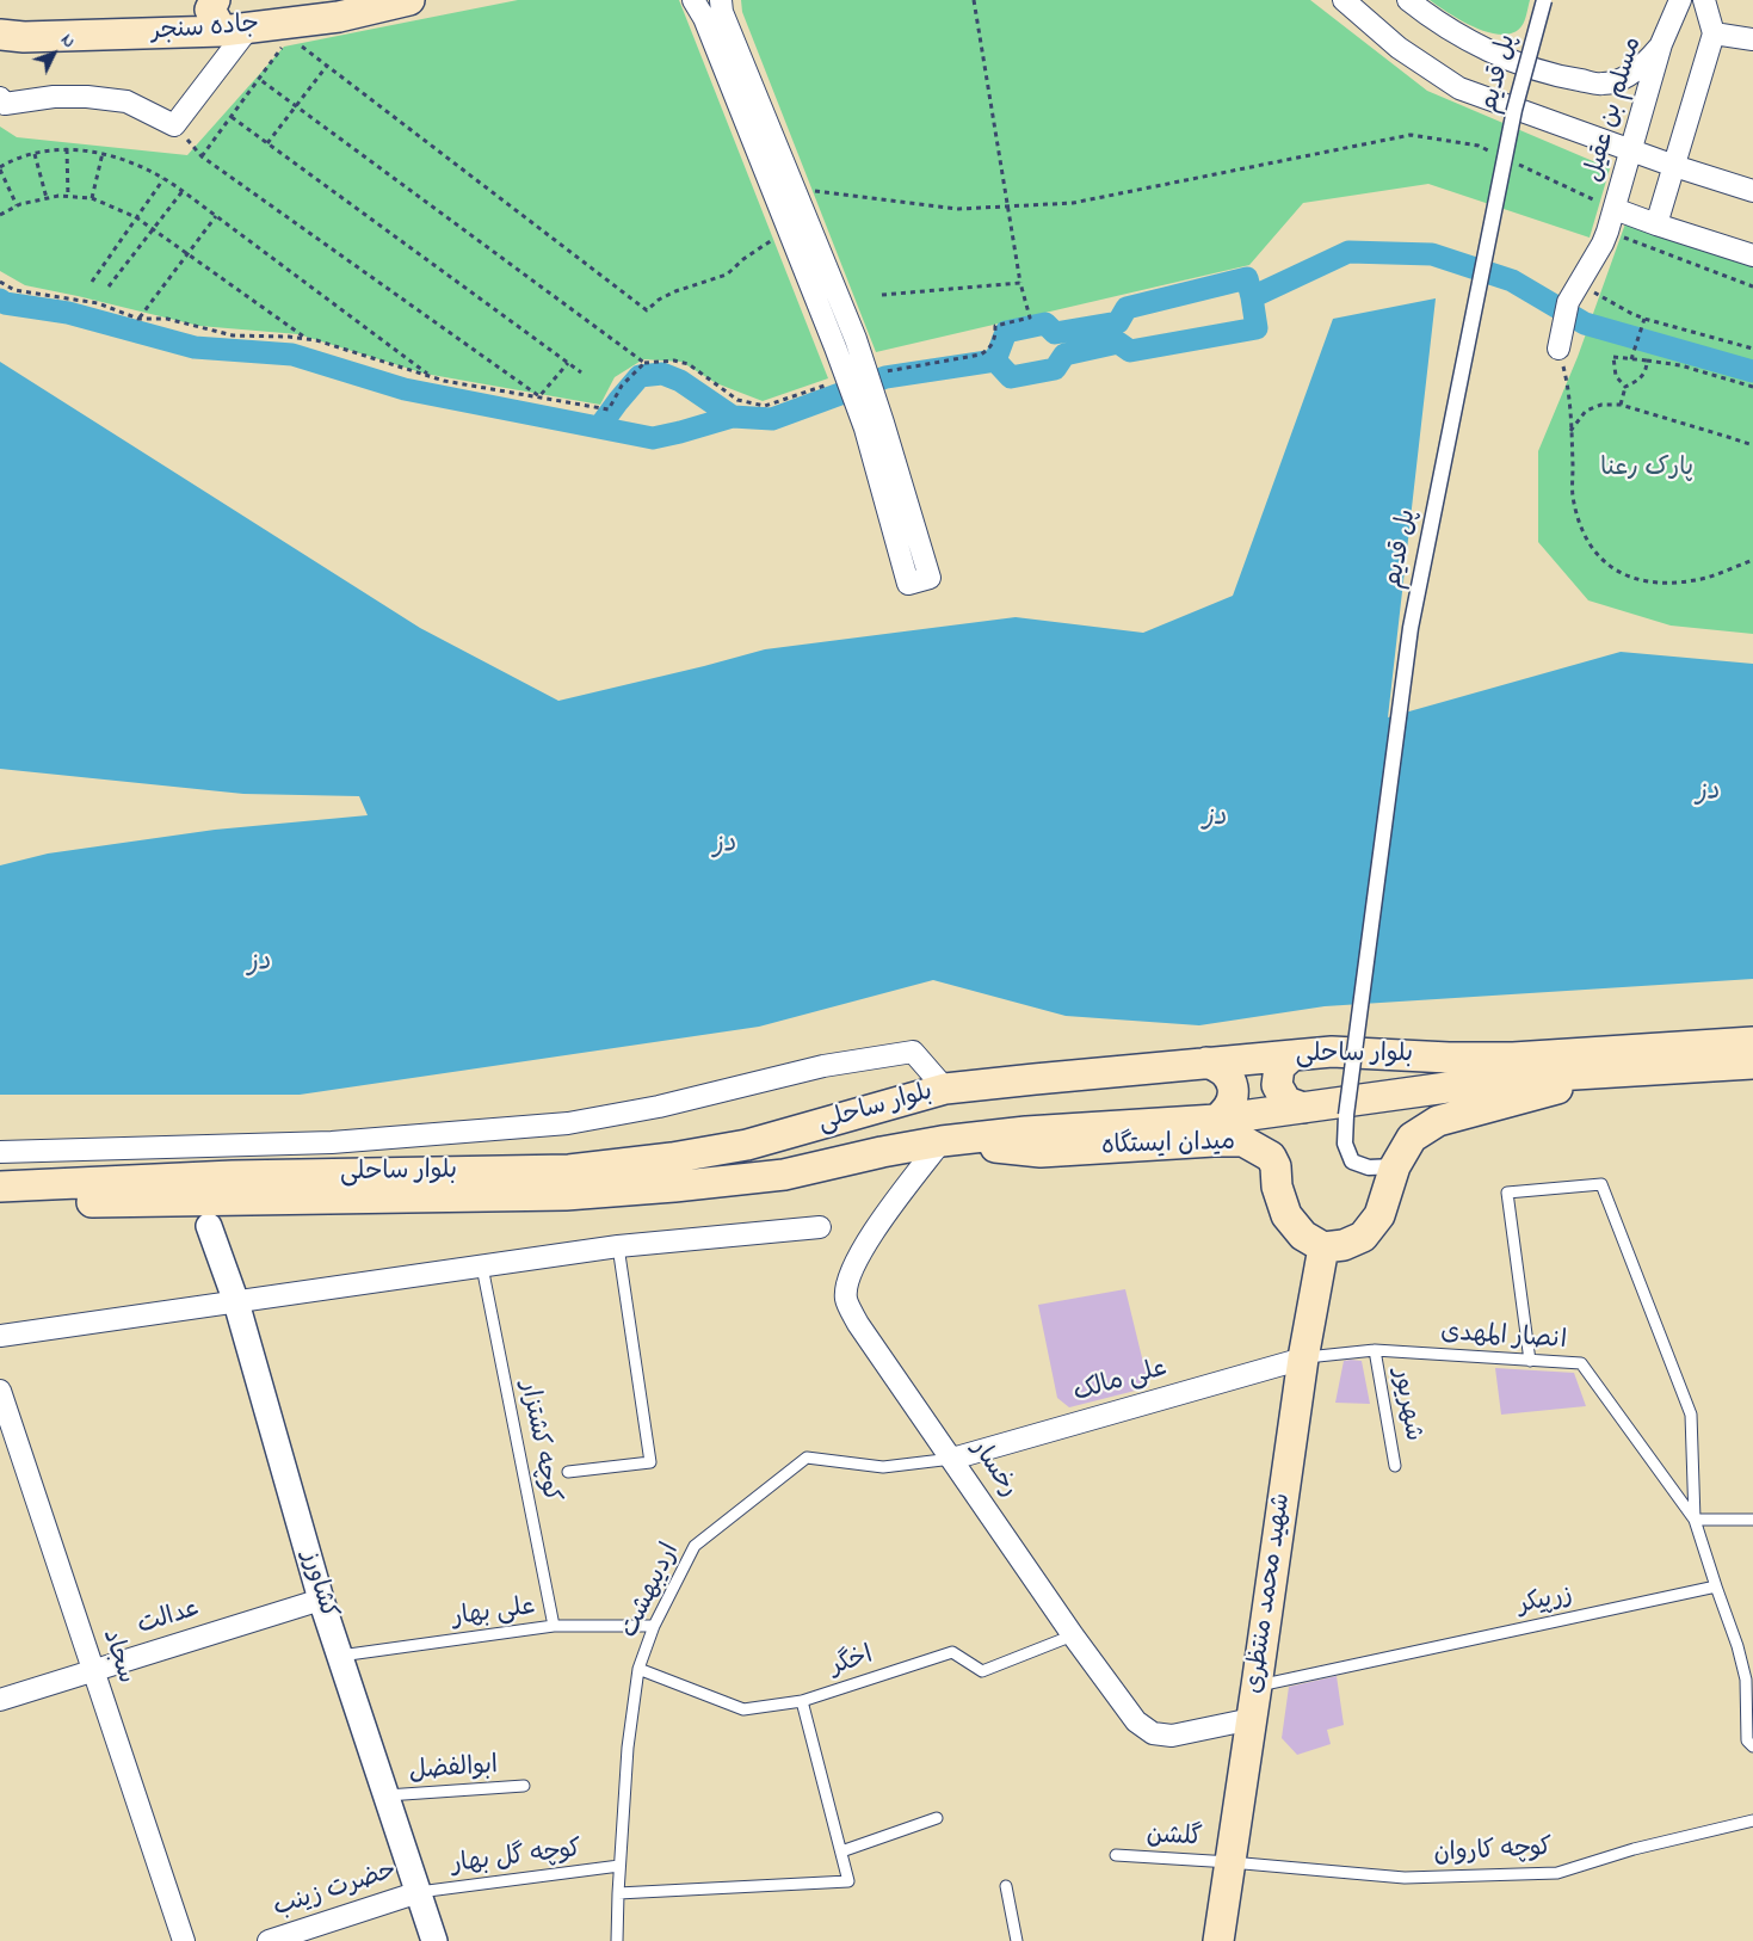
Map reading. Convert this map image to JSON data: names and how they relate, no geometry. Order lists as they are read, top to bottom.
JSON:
{
  "streets": {
    "main road": [
      "جاده سنجر",
      "بلوار ساحلی",
      "میدان ایستگاه",
      "شهید محمد منتظری"
    ],
    "street": [
      "پل قدیم",
      "مسلم بن عقیل",
      "علی مالک",
      "رخسار",
      "کشاورز",
      "عدالت",
      "سجاد",
      "حضرت زینب"
    ],
    "lane": [
      "انصار المهدی",
      "شهریور",
      "کوچه کشتزار",
      "اردیبهشت",
      "زرپیکر",
      "علی بهار",
      "اخگر",
      "ابوالفضل",
      "گلشن",
      "کوچه کاروان",
      "کوچه گل بهار"
    ]
  },
  "crossings": [
    ["بلوار ساحلی", "میدان ایستگاه"],
    ["بلوار ساحلی", "رخسار"],
    ["میدان ایستگاه", "رخسار"],
    ["میدان ایستگاه", "شهید محمد منتظری"],
    ["انصار المهدی", "علی مالک"],
    ["انصار المهدی", "شهریور"],
    ["انصار المهدی", "شهید محمد منتظری"],
    ["علی مالک", "رخسار"],
    ["علی مالک", "اردیبهشت"],
    ["علی مالک", "شهید محمد منتظری"],
    ["کوچه کشتزار", "علی بهار"],
    ["رخسار", "اردیبهشت"],
    ["رخسار", "شهید محمد منتظری"],
    ["رخسار", "اخگر"],
    ["کشاورز", "علی بهار"],
    ["کشاورز", "عدالت"],
    ["کشاورز", "ابوالفضل"],
    ["کشاورز", "کوچه گل بهار"],
    ["کشاورز", "حضرت زینب"],
    ["اردیبهشت", "علی بهار"],
    ["اردیبهشت", "اخگر"],
    ["اردیبهشت", "کوچه گل بهار"],
    ["شهید محمد منتظری", "زرپیکر"],
    ["شهید محمد منتظری", "گلشن"],
    ["شهید محمد منتظری", "کوچه کاروان"],
    ["عدالت", "سجاد"],
    ["گلشن", "کوچه کاروان"],
    ["کوچه گل بهار", "حضرت زینب"]
  ],
  "water": ["دز"],
  "parks": ["پارک رعنا"],
  "north": "top right"
}
